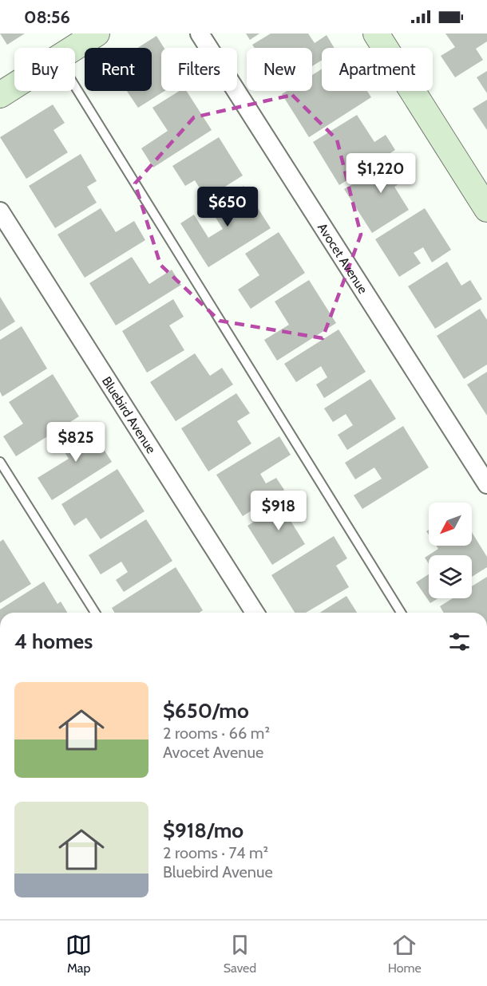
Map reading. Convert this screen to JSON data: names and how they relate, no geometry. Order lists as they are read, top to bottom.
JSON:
{
  "streets": {
    "street": ["Avocet Avenue", "Bluebird Avenue"]
  },
  "north": "bottom left",
  "page": {
    "status": "08:56",
    "chip": [
      "Buy",
      "Rent",
      "Filters",
      "New",
      "Apartment"
    ],
    "price": [
      "$1,220",
      "$650",
      "$825",
      "$918"
    ],
    "heading": "4 homes",
    "list": [
      {
        "name": "$650/mo",
        "note": "2 rooms · 66 m² · Avocet Avenue"
      },
      {
        "name": "$918/mo",
        "note": "2 rooms · 74 m² · Bluebird Avenue"
      }
    ],
    "tabs": ["Map", "Saved", "Home"]
  }
}
